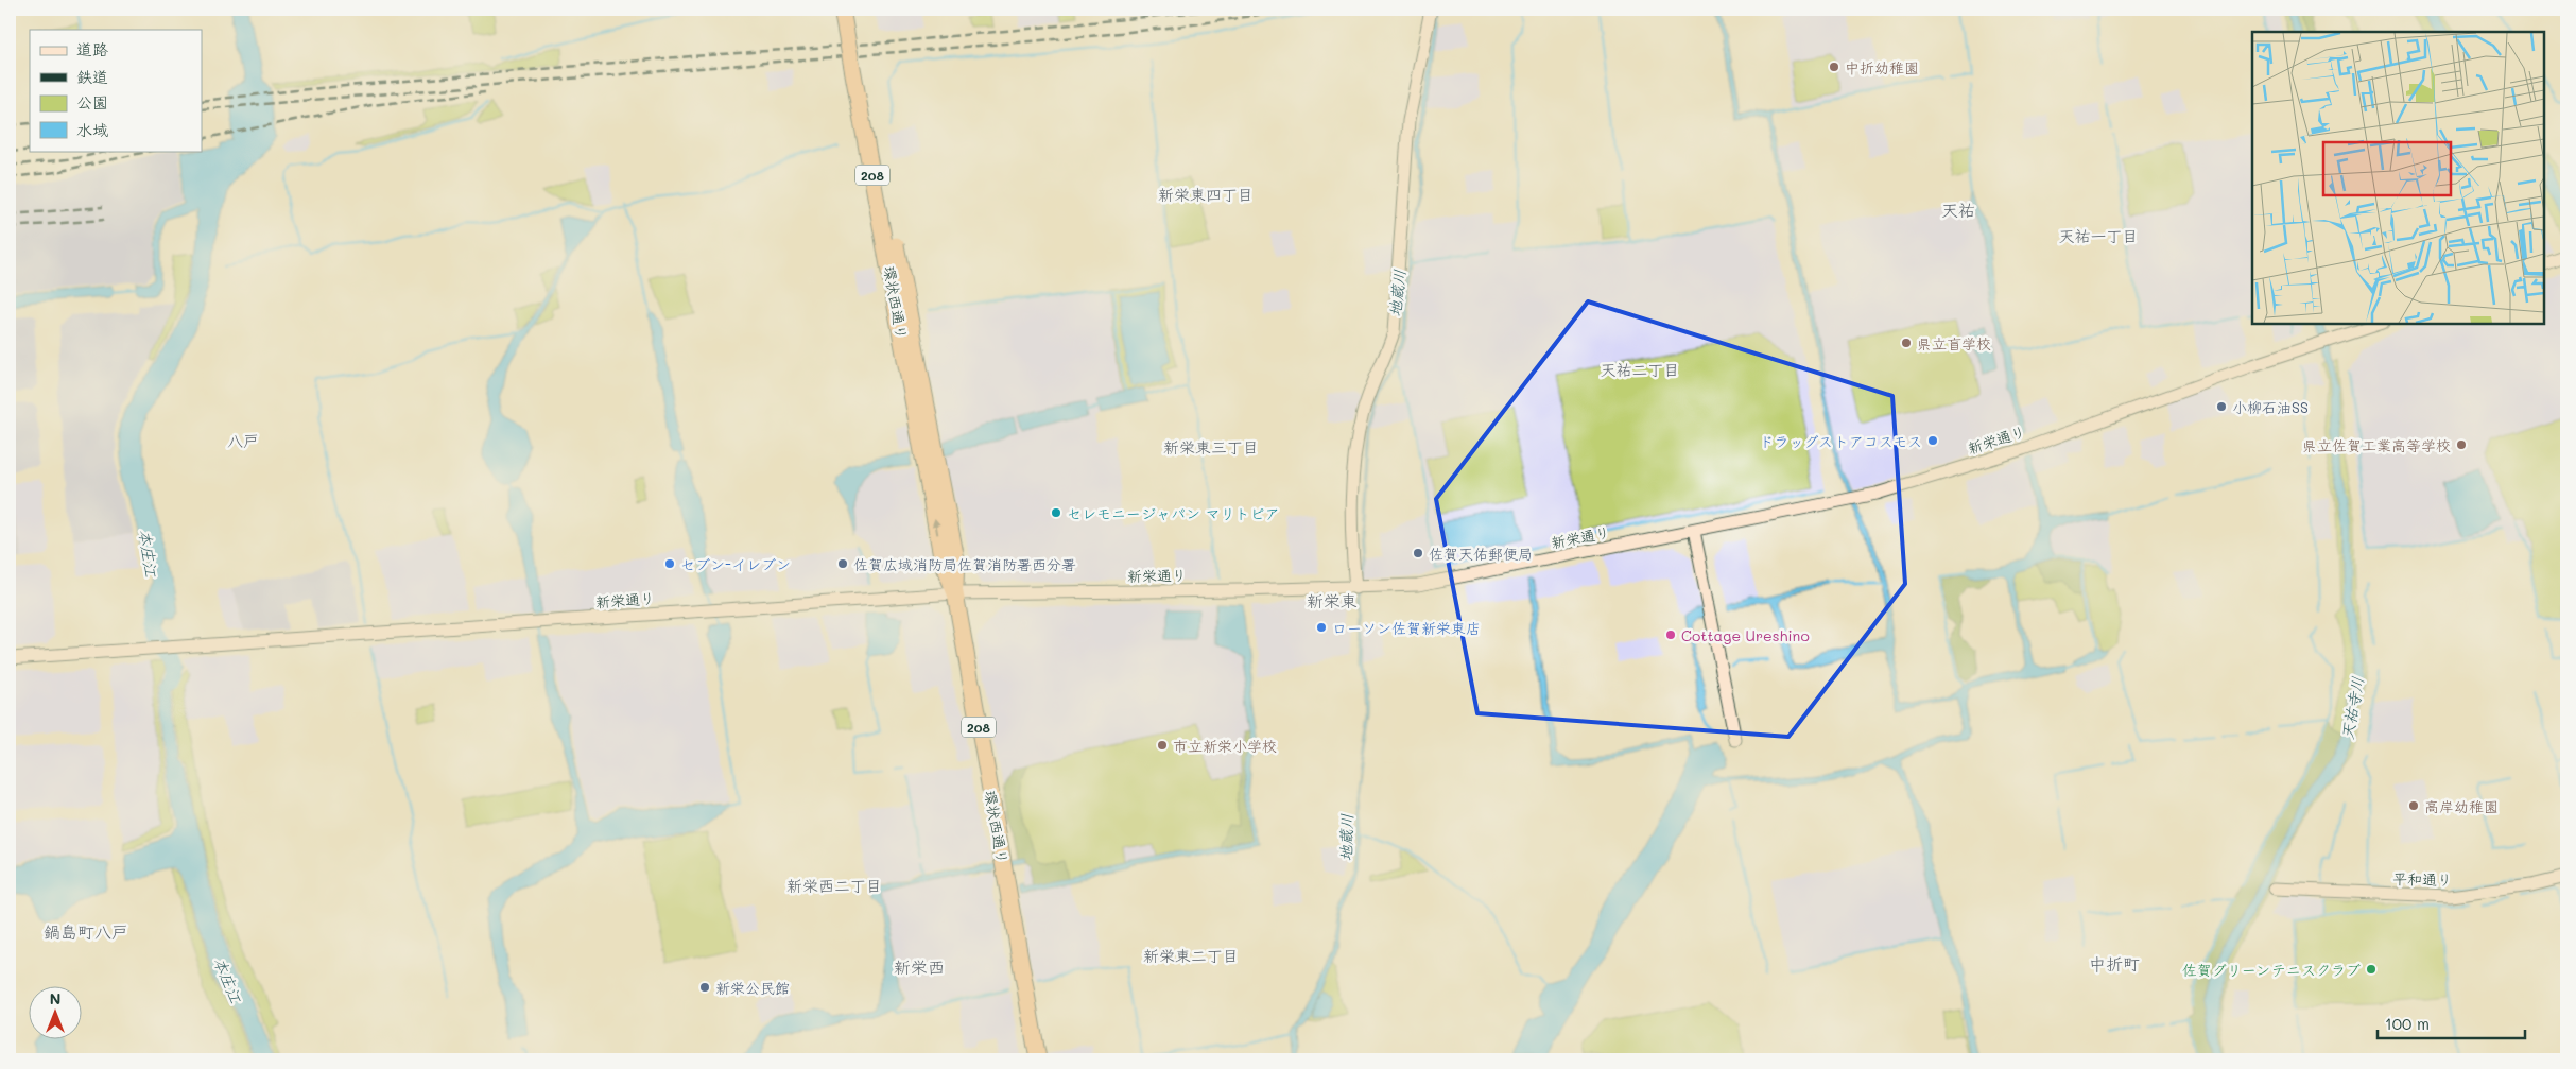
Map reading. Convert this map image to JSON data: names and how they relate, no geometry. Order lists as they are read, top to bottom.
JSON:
{
  "streets": {
    "highway": ["208", "環状西通り"],
    "street": ["新栄通り", "平和通り"]
  },
  "crossings": [
    ["環状西通り", "新栄通り"]
  ],
  "districts": [
    "新栄東四丁目",
    "天祐",
    "天祐一丁目",
    "天祐二丁目",
    "八戸",
    "新栄東三丁目",
    "新栄東",
    "新栄西二丁目",
    "鍋島町八戸",
    "新栄東二丁目",
    "中折町",
    "新栄西"
  ],
  "water": ["地蔵川", "本庄江", "天祐寺川"],
  "places": [
    "中折幼稚園",
    "県立盲学校",
    "小柳石油SS",
    "ドラッグストアコスモス",
    "県立佐賀工業高等学校",
    "セレモニージャパン マリトピア",
    "佐賀天佑郵便局",
    "セブン-イレブン",
    "佐賀広域消防局佐賀消防署西分署",
    "ローソン佐賀新栄東店",
    "Cottage Ureshino",
    "市立新栄小学校",
    "高岸幼稚園",
    "佐賀グリーンテニスクラブ",
    "新栄公民館"
  ],
  "legend": [
    "道路",
    "鉄道",
    "公園",
    "水域"
  ],
  "scale_bar": "100 m",
  "north": "top"
}
